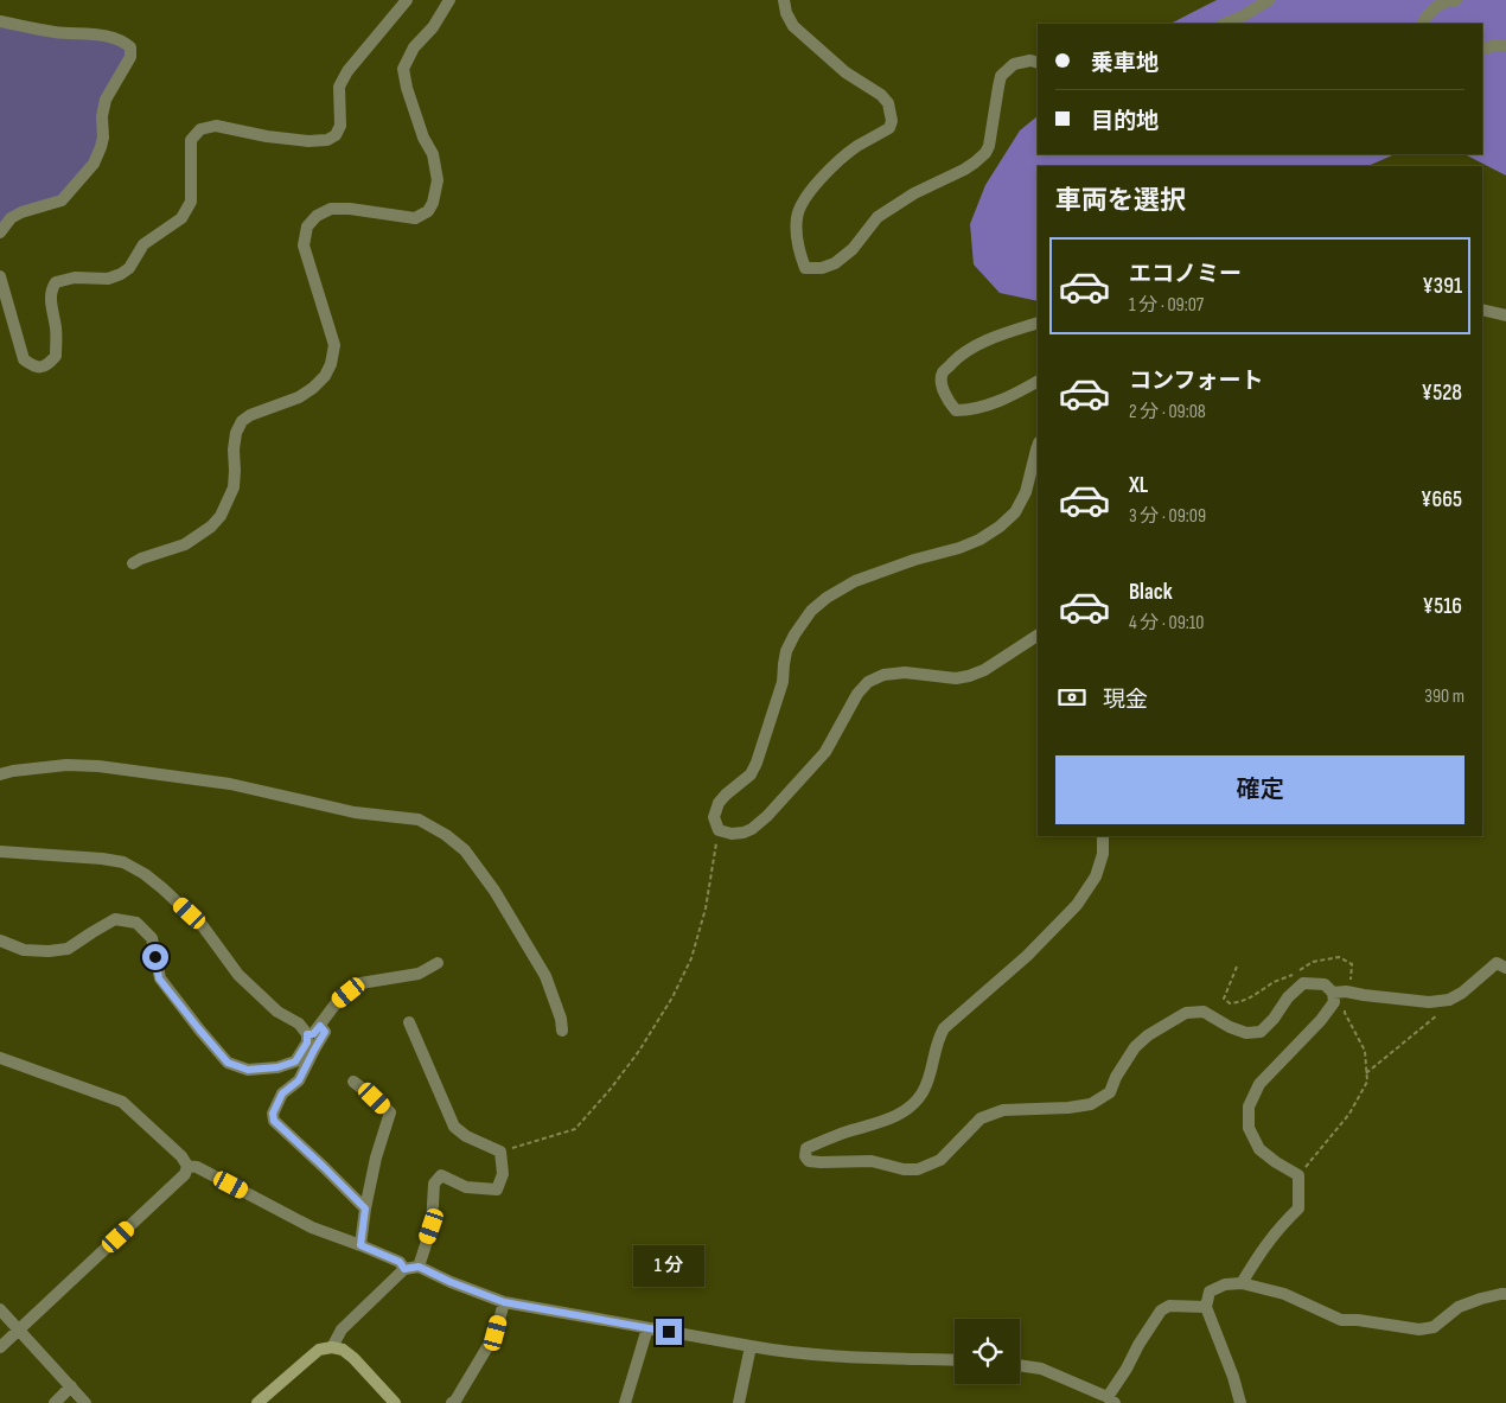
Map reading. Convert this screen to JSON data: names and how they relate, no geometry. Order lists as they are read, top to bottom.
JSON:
{
  "page": {
    "banner": ["乗車地", "目的地"],
    "heading": "車両を選択",
    "list": [
      {
        "name": "エコノミー",
        "note": "1 分 · 09:07",
        "value": "¥391"
      },
      {
        "name": "コンフォート",
        "note": "2 分 · 09:08",
        "value": "¥528"
      },
      {
        "name": "XL",
        "note": "3 分 · 09:09",
        "value": "¥665"
      },
      {
        "name": "Black",
        "note": "4 分 · 09:10",
        "value": "¥516"
      }
    ],
    "pay": ["現金", "390 m"],
    "buttons": "確定",
    "bubble": "1 分"
  }
}
